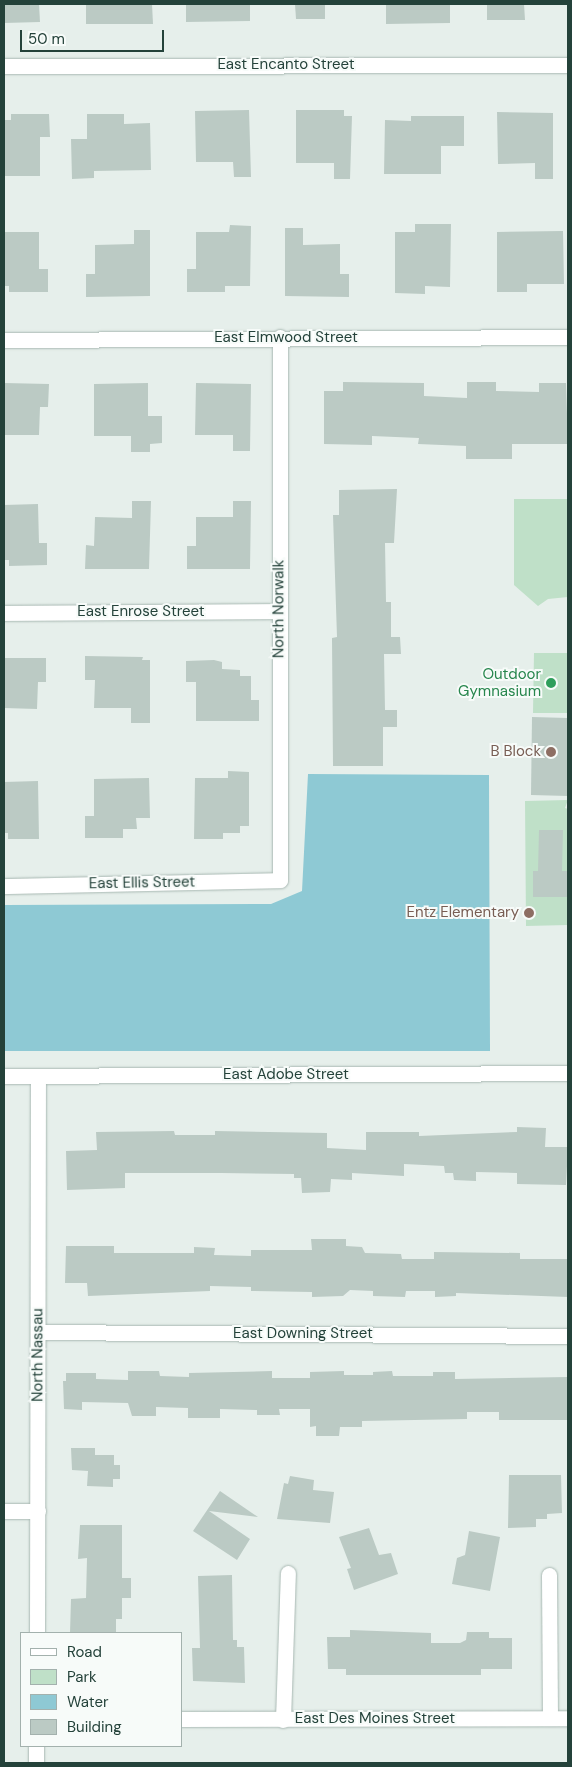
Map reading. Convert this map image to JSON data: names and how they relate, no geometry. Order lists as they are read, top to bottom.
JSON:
{
  "streets": {
    "street": [
      "East Encanto Street",
      "East Elmwood Street",
      "North Norwalk",
      "East Enrose Street",
      "East Ellis Street",
      "East Adobe Street",
      "East Downing Street",
      "North Nassau",
      "East Des Moines Street"
    ]
  },
  "crossings": [
    ["East Elmwood Street", "North Norwalk"],
    ["North Norwalk", "East Enrose Street"],
    ["North Norwalk", "East Ellis Street"],
    ["East Adobe Street", "North Nassau"],
    ["East Downing Street", "North Nassau"]
  ],
  "places": ["Outdoor Gymnasium", "B Block", "Entz Elementary"],
  "legend": [
    "Road",
    "Park",
    "Water",
    "Building"
  ],
  "scale_bar": "50 m"
}
